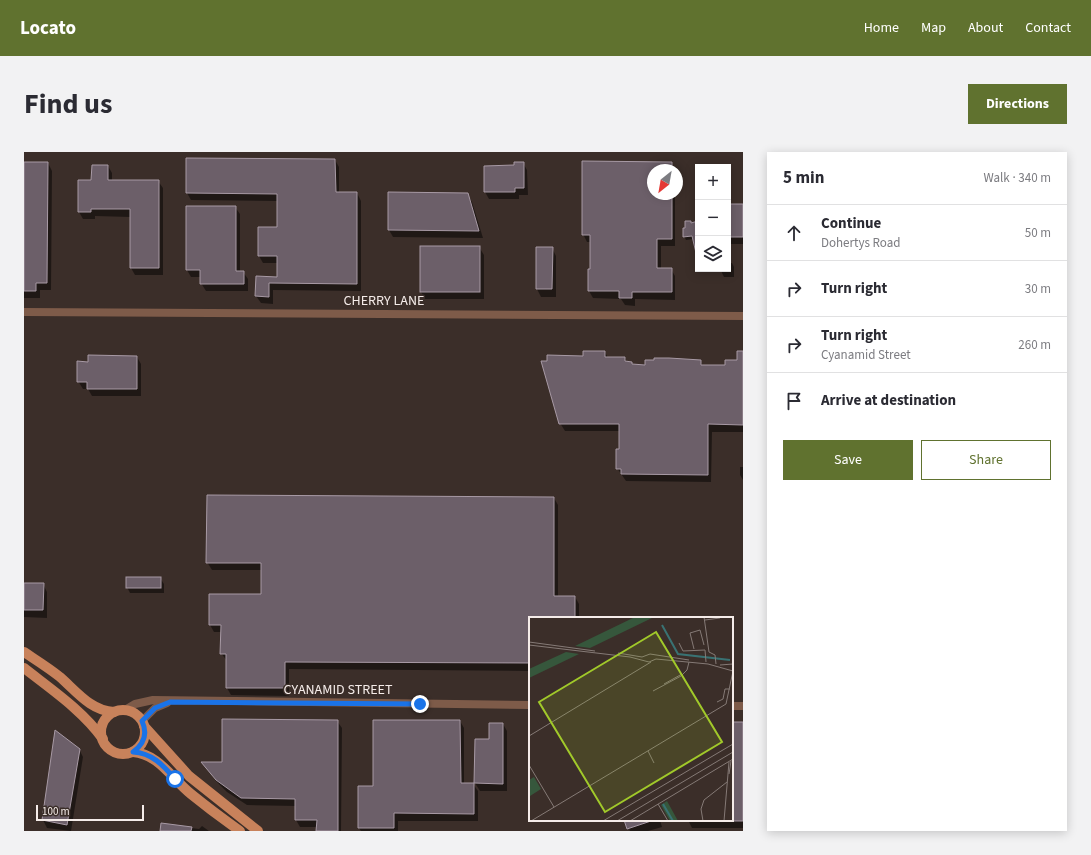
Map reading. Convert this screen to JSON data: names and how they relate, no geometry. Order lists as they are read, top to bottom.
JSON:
{
  "streets": {
    "street": ["CHERRY LANE", "CYANAMID STREET"]
  },
  "scale_bar": "100 m",
  "north": "bottom left",
  "page": {
    "header": "Locato",
    "nav": [
      "Home",
      "Map",
      "About",
      "Contact"
    ],
    "title": "Find us",
    "buttons": [
      "Directions",
      ["Save", "Share"]
    ],
    "heading": ["5 min", "Walk · 340 m"],
    "map_buttons": ["+", "−"],
    "list": [
      ["Continue", "Dohertys Road", "50 m"],
      ["Turn right", "30 m"],
      ["Turn right", "Cyanamid Street", "260 m"],
      "Arrive at destination"
    ],
    "scale": "100 m"
  }
}
